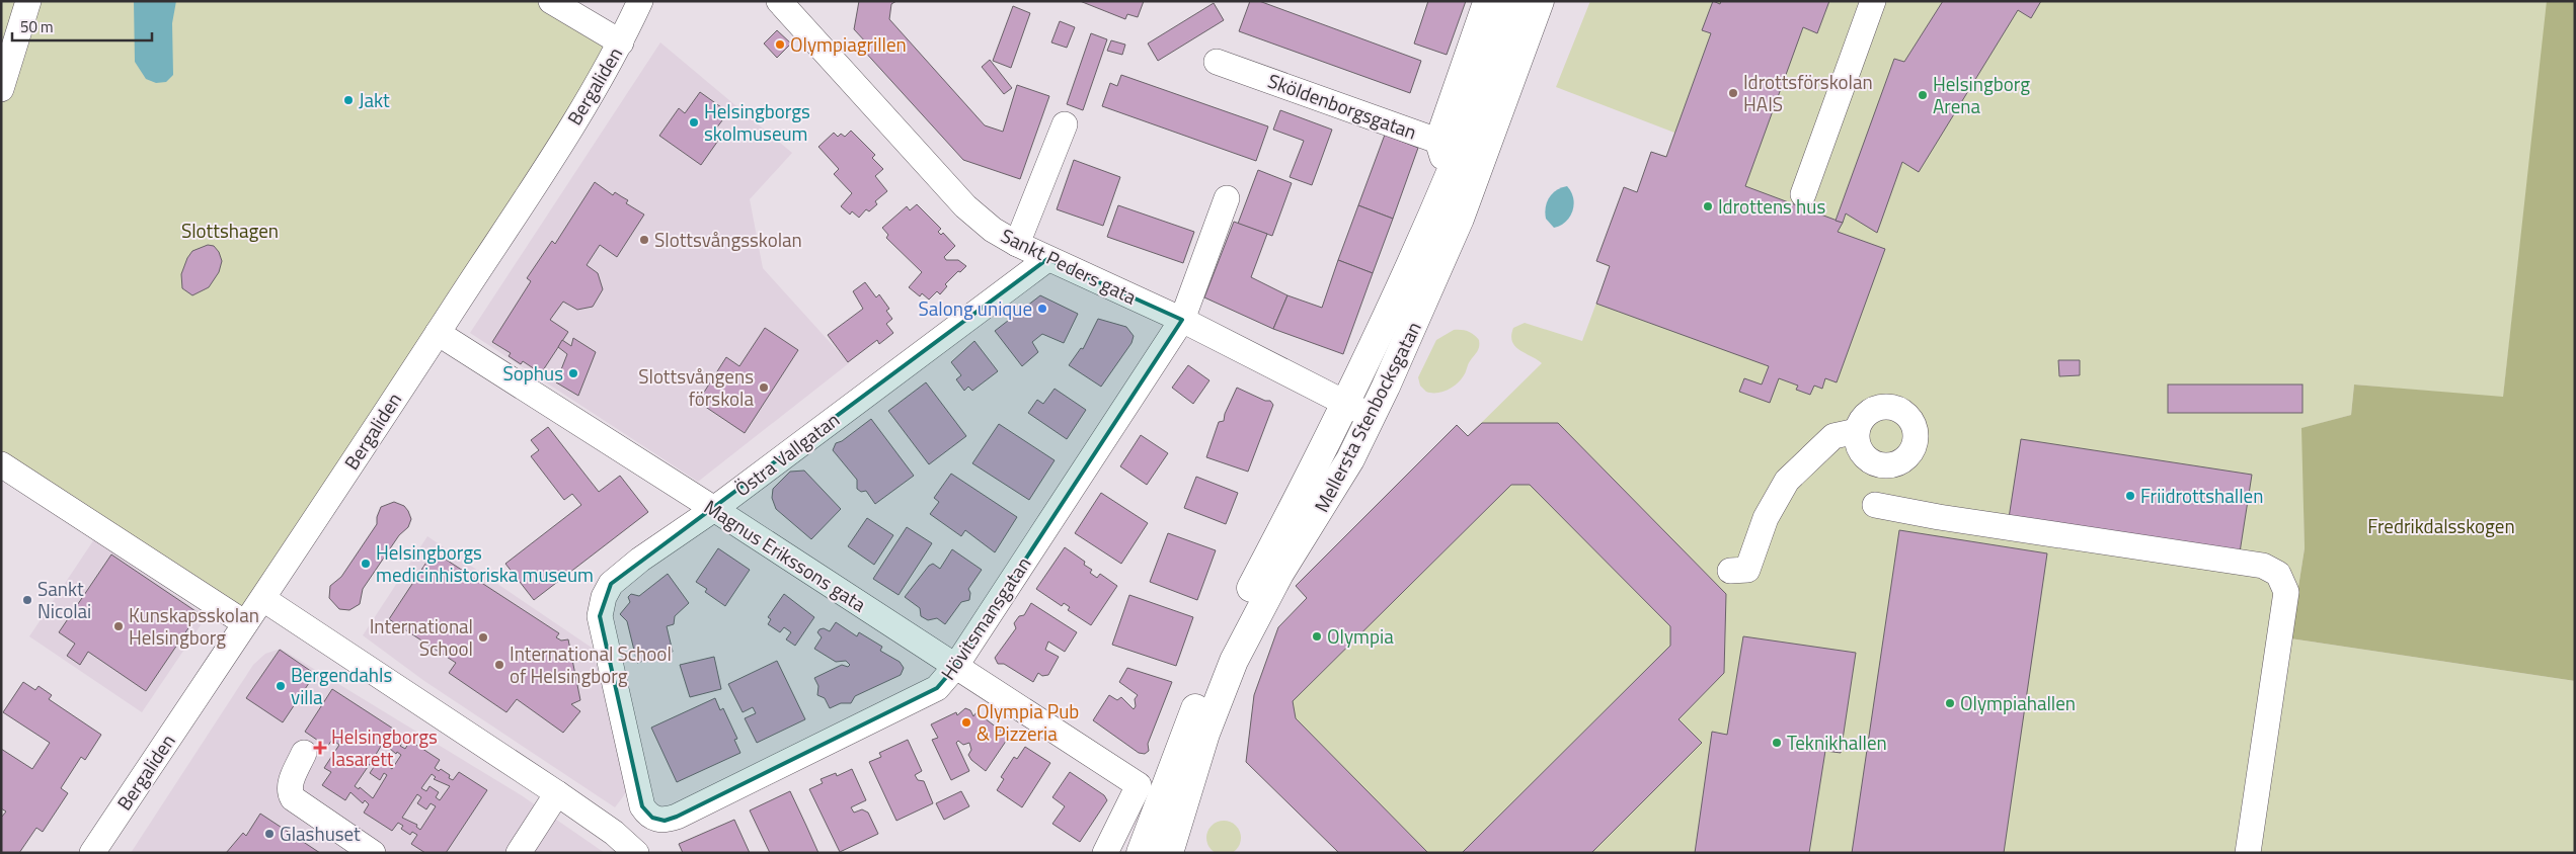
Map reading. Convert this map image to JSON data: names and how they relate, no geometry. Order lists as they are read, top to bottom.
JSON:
{
  "streets": {
    "main road": ["Mellersta Stenbocksgatan"],
    "street": [
      "Bergaliden",
      "Sköldenborgsgatan",
      "Sankt Peders gata",
      "Östra Vallgatan",
      "Magnus Erikssons gata",
      "Hövitsmansgatan"
    ]
  },
  "crossings": [
    ["Bergaliden", "Magnus Erikssons gata"],
    ["Sköldenborgsgatan", "Mellersta Stenbocksgatan"],
    ["Sankt Peders gata", "Mellersta Stenbocksgatan"],
    ["Sankt Peders gata", "Östra Vallgatan"],
    ["Sankt Peders gata", "Hövitsmansgatan"],
    ["Östra Vallgatan", "Magnus Erikssons gata"],
    ["Östra Vallgatan", "Hövitsmansgatan"],
    ["Magnus Erikssons gata", "Hövitsmansgatan"]
  ],
  "parks": ["Slottshagen", "Fredrikdalsskogen"],
  "places": {
    "other": [
      "Olympiagrillen",
      "Idrottsförskolan HAIS",
      "Helsingborg Arena",
      "Jakt",
      "Helsingborgs skolmuseum",
      "Idrottens hus",
      "Slottsvångsskolan",
      "Salong unique",
      "Sophus",
      "Slottsvångens förskola",
      "Friidrottshallen",
      "Helsingborgs medicinhistoriska museum",
      "Sankt Nicolai",
      "Kunskapsskolan Helsingborg",
      "Olympia",
      "International School",
      "International School of Helsingborg",
      "Bergendahls villa",
      "Olympiahallen",
      "Olympia Pub & Pizzeria",
      "Teknikhallen",
      "Glashuset"
    ],
    "health": ["Helsingborgs lasarett"]
  },
  "scale_bar": "50 m"
}
